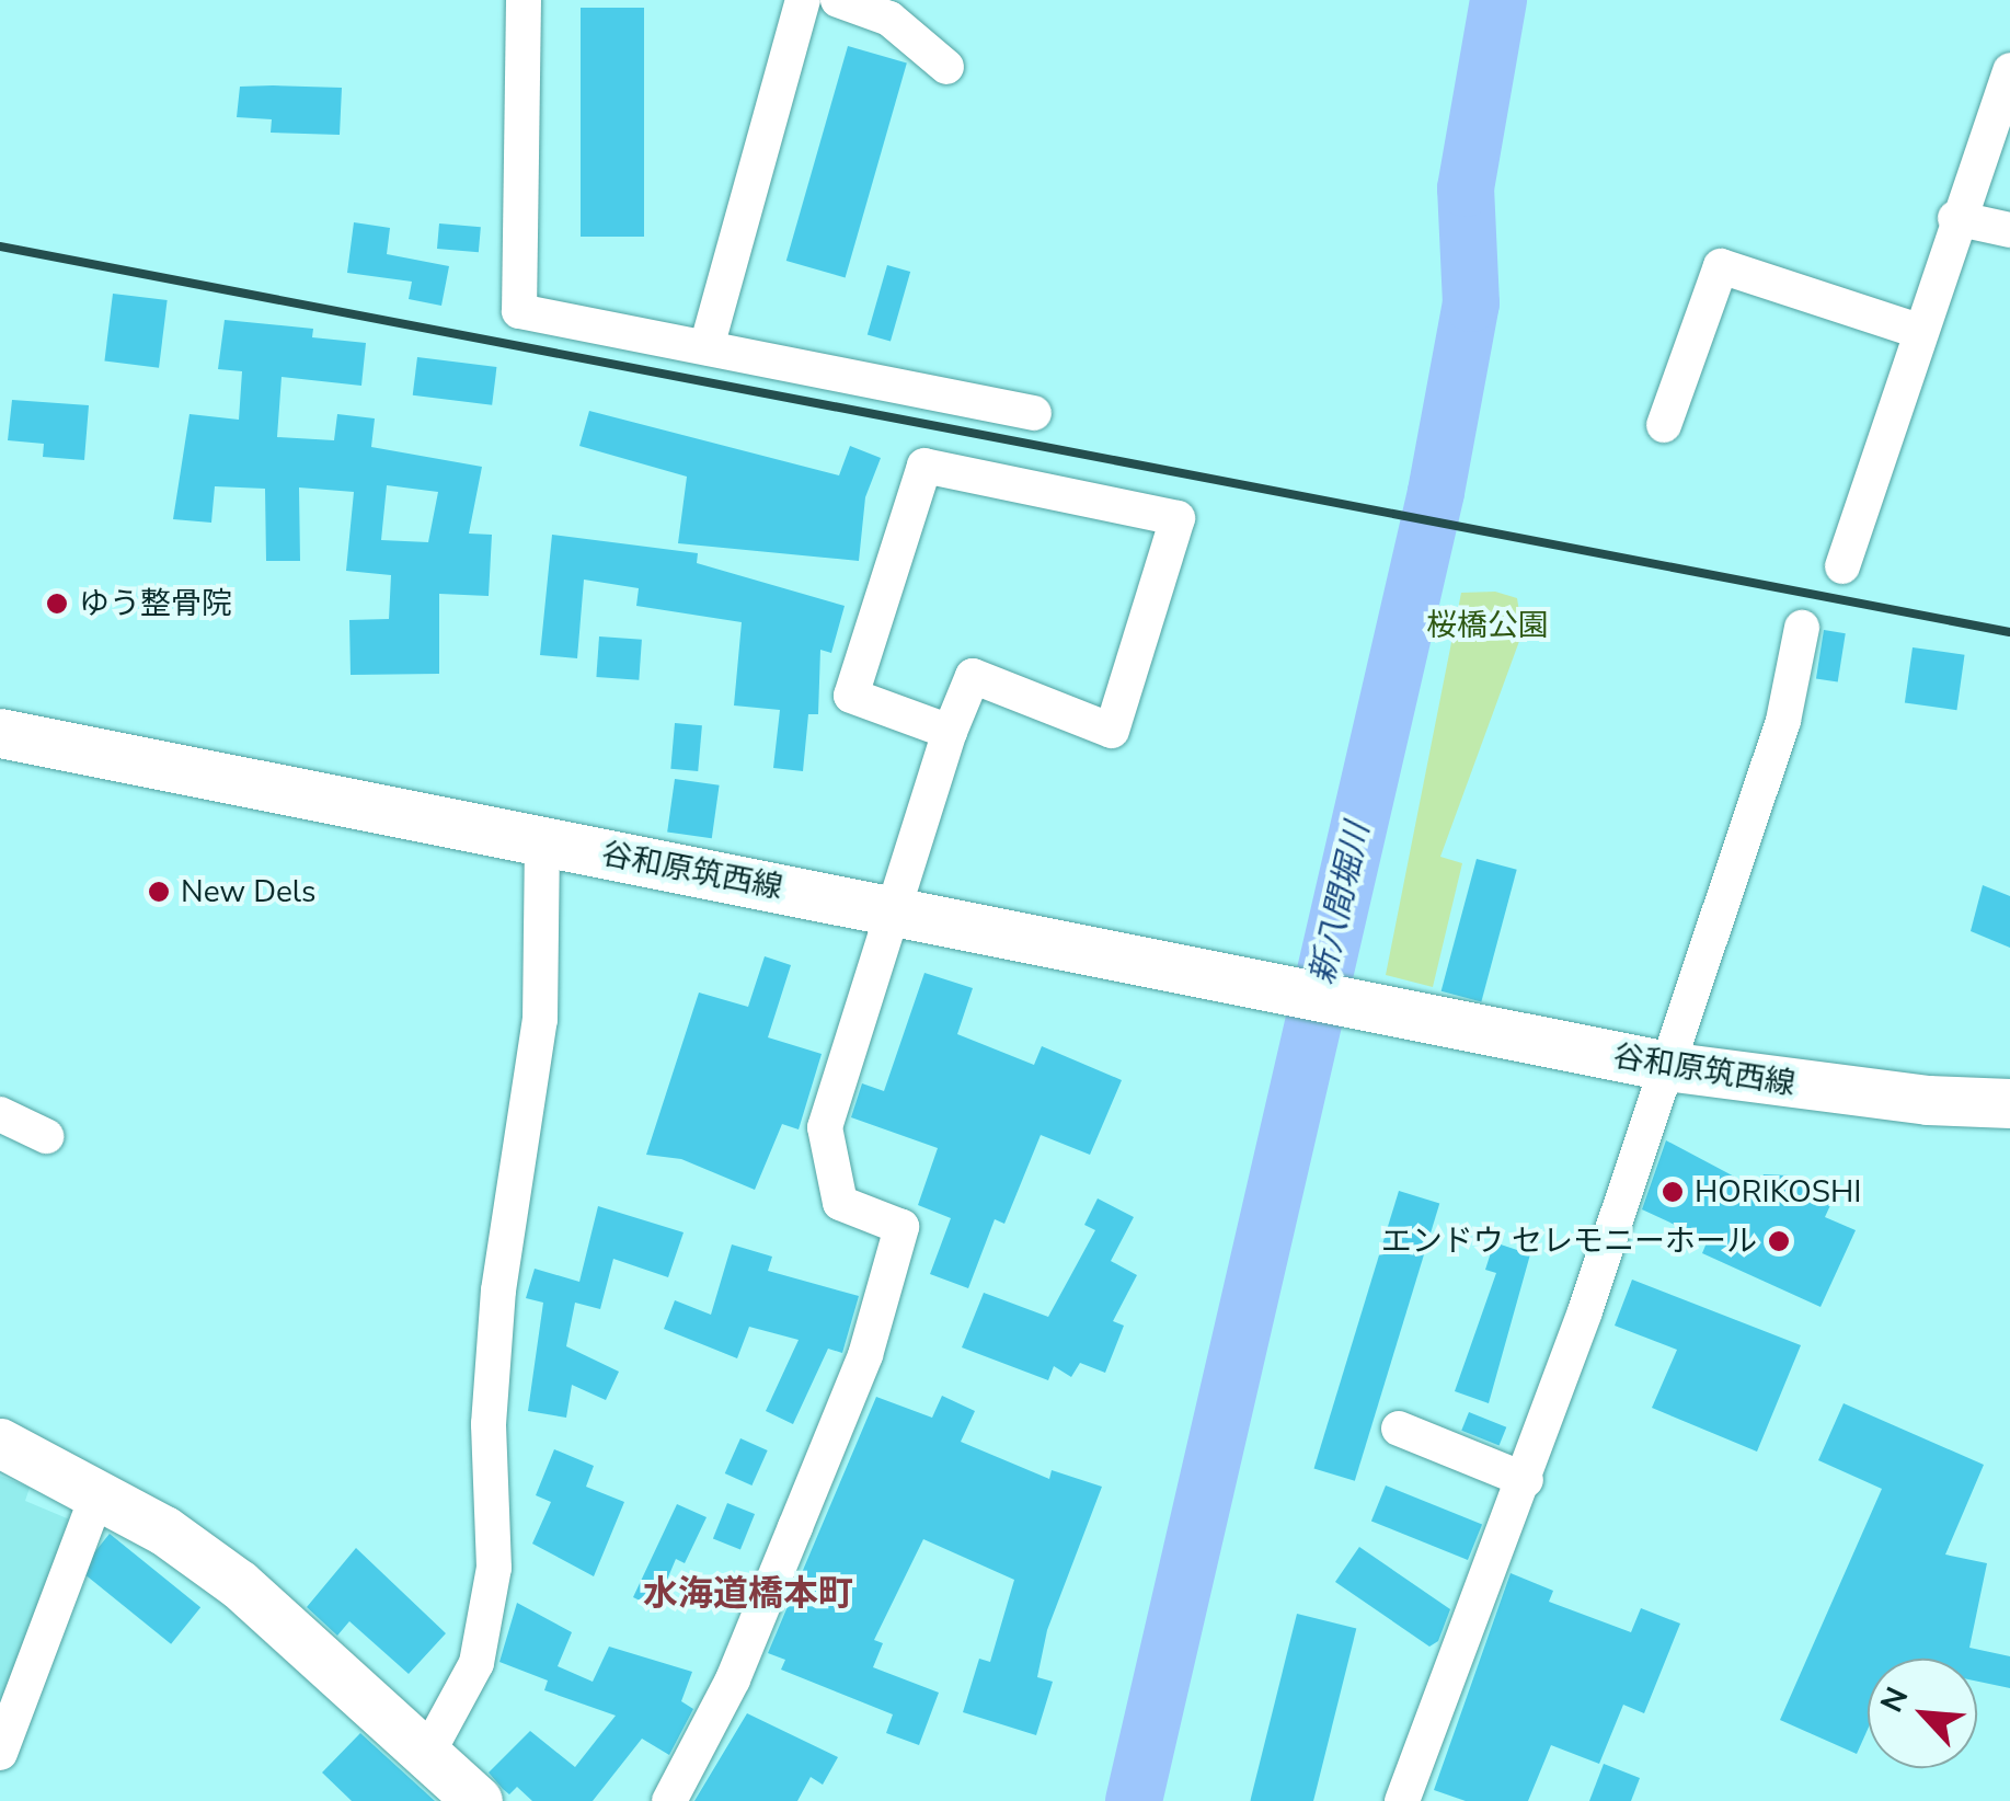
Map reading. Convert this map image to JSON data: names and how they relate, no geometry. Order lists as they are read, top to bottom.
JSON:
{
  "streets": {
    "main road": ["谷和原筑西線"]
  },
  "districts": ["水海道橋本町"],
  "water": ["新八間堀川"],
  "parks": ["桜橋公園"],
  "places": [
    "ゆう整骨院",
    "New Dels",
    "HORIKOSHI",
    "エンドウ セレモニーホール"
  ],
  "north": "top left"
}
